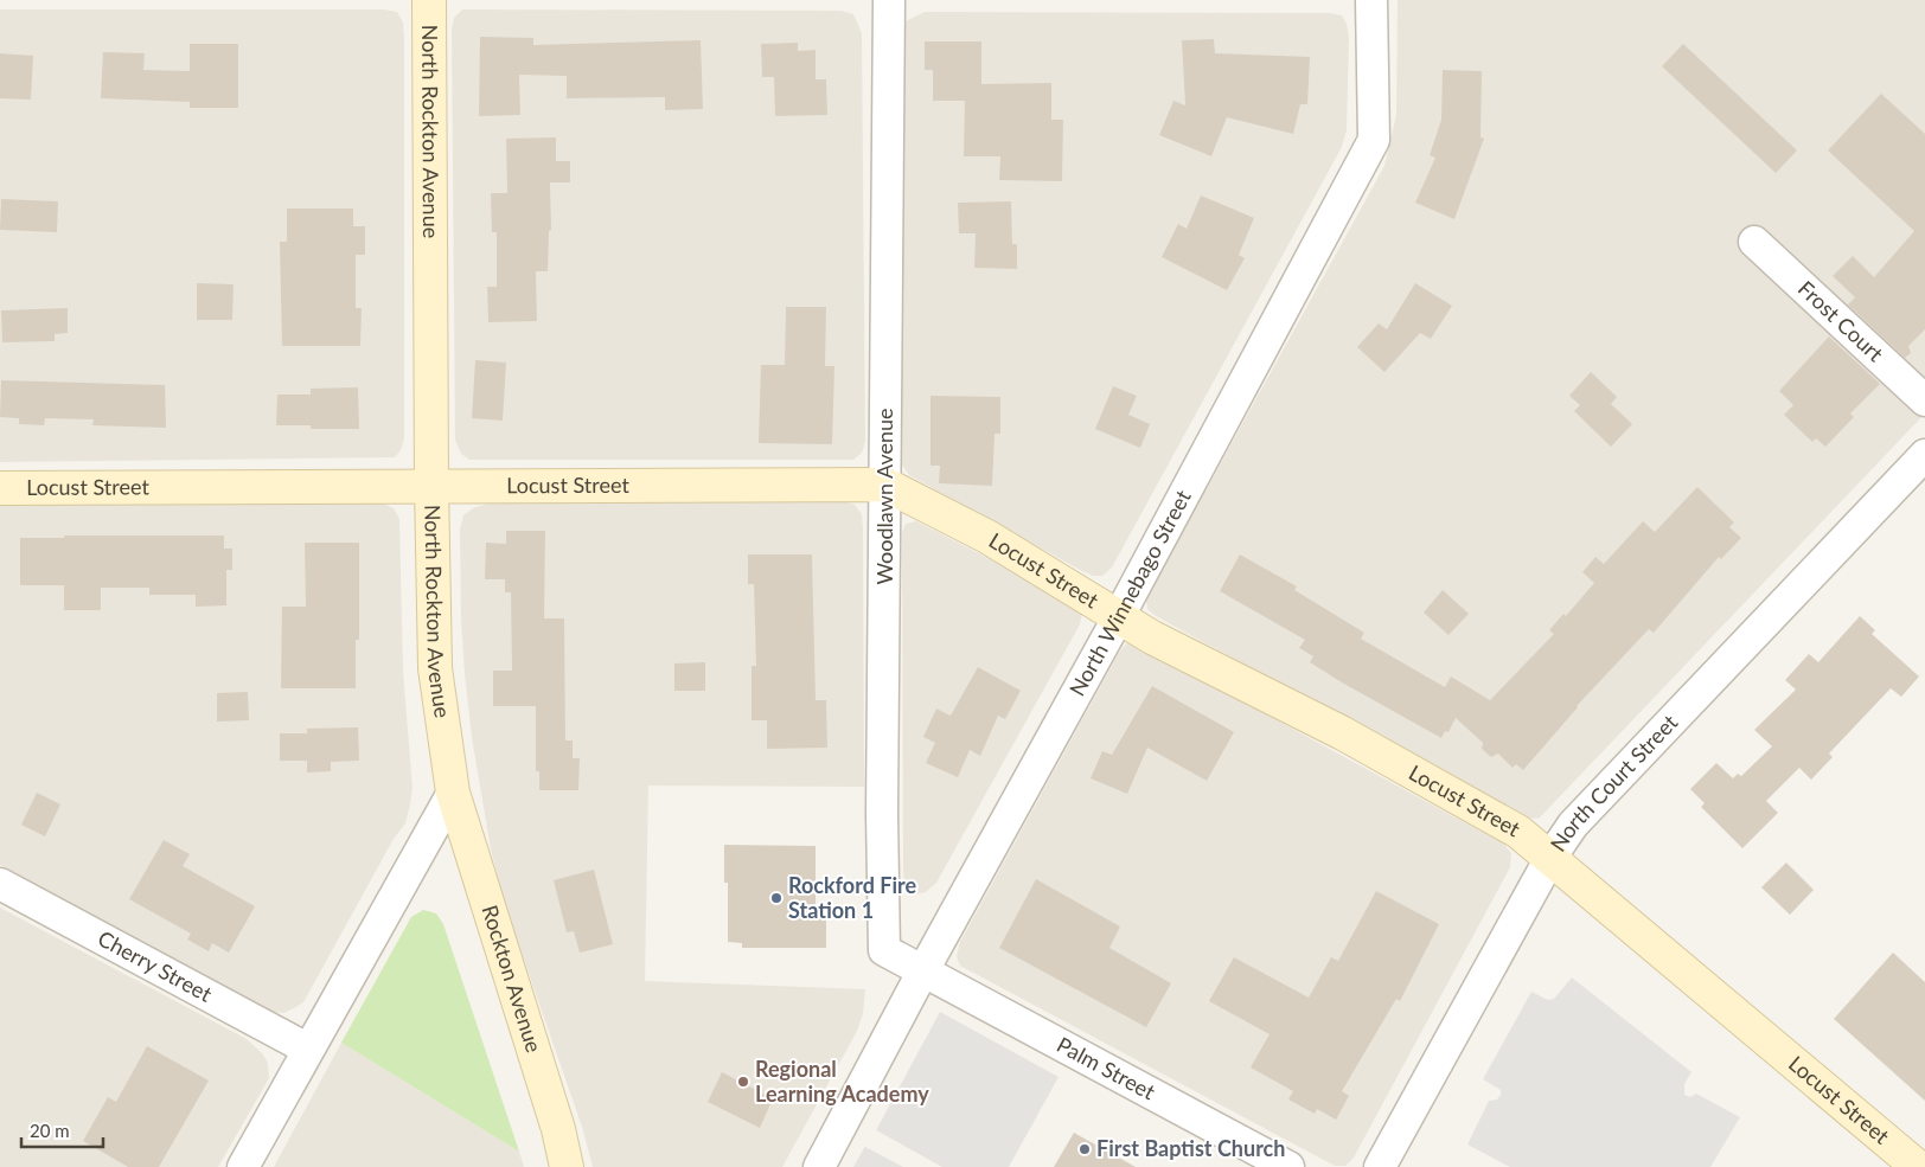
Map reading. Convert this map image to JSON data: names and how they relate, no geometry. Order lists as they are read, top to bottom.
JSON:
{
  "streets": {
    "street": [
      "North Rockton Avenue",
      "Frost Court",
      "Locust Street",
      "Woodlawn Avenue",
      "North Winnebago Street",
      "North Court Street",
      "Cherry Street",
      "Rockton Avenue",
      "Palm Street"
    ]
  },
  "crossings": [
    ["North Rockton Avenue", "Locust Street"],
    ["North Rockton Avenue", "Rockton Avenue"],
    ["Locust Street", "Woodlawn Avenue"],
    ["Locust Street", "North Winnebago Street"],
    ["Locust Street", "North Court Street"],
    ["Woodlawn Avenue", "North Winnebago Street"],
    ["Woodlawn Avenue", "Palm Street"],
    ["North Winnebago Street", "Palm Street"]
  ],
  "places": ["Rockford Fire Station 1", "Regional Learning Academy", "First Baptist Church"],
  "scale_bar": "20 m"
}
